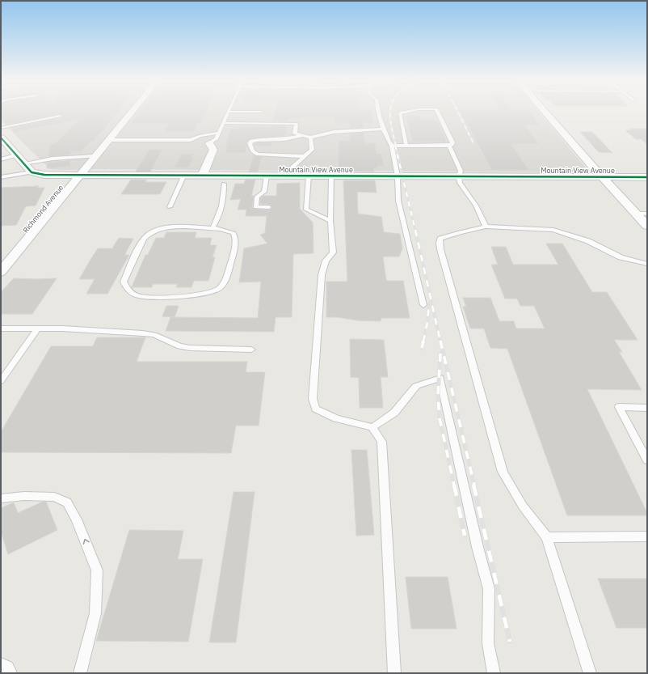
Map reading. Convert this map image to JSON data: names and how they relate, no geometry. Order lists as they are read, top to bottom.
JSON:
{
  "streets": {
    "street": ["Mountain View Avenue", "Richmond Avenue"]
  },
  "crossings": [
    ["Mountain View Avenue", "Richmond Avenue"]
  ]
}
